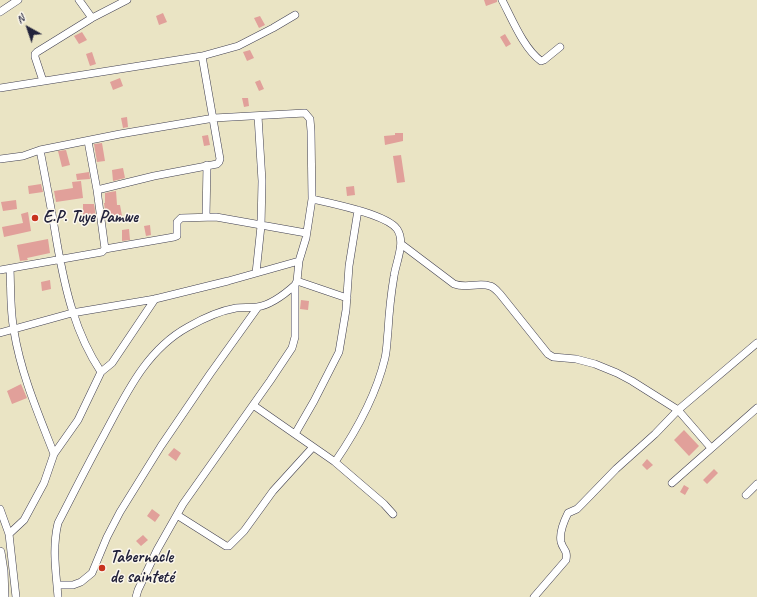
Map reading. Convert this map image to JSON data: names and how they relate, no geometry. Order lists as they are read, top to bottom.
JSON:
{
  "places": ["E.P. Tuye Pamwe", "Tabernacle de sainteté"],
  "north": "top left"
}
